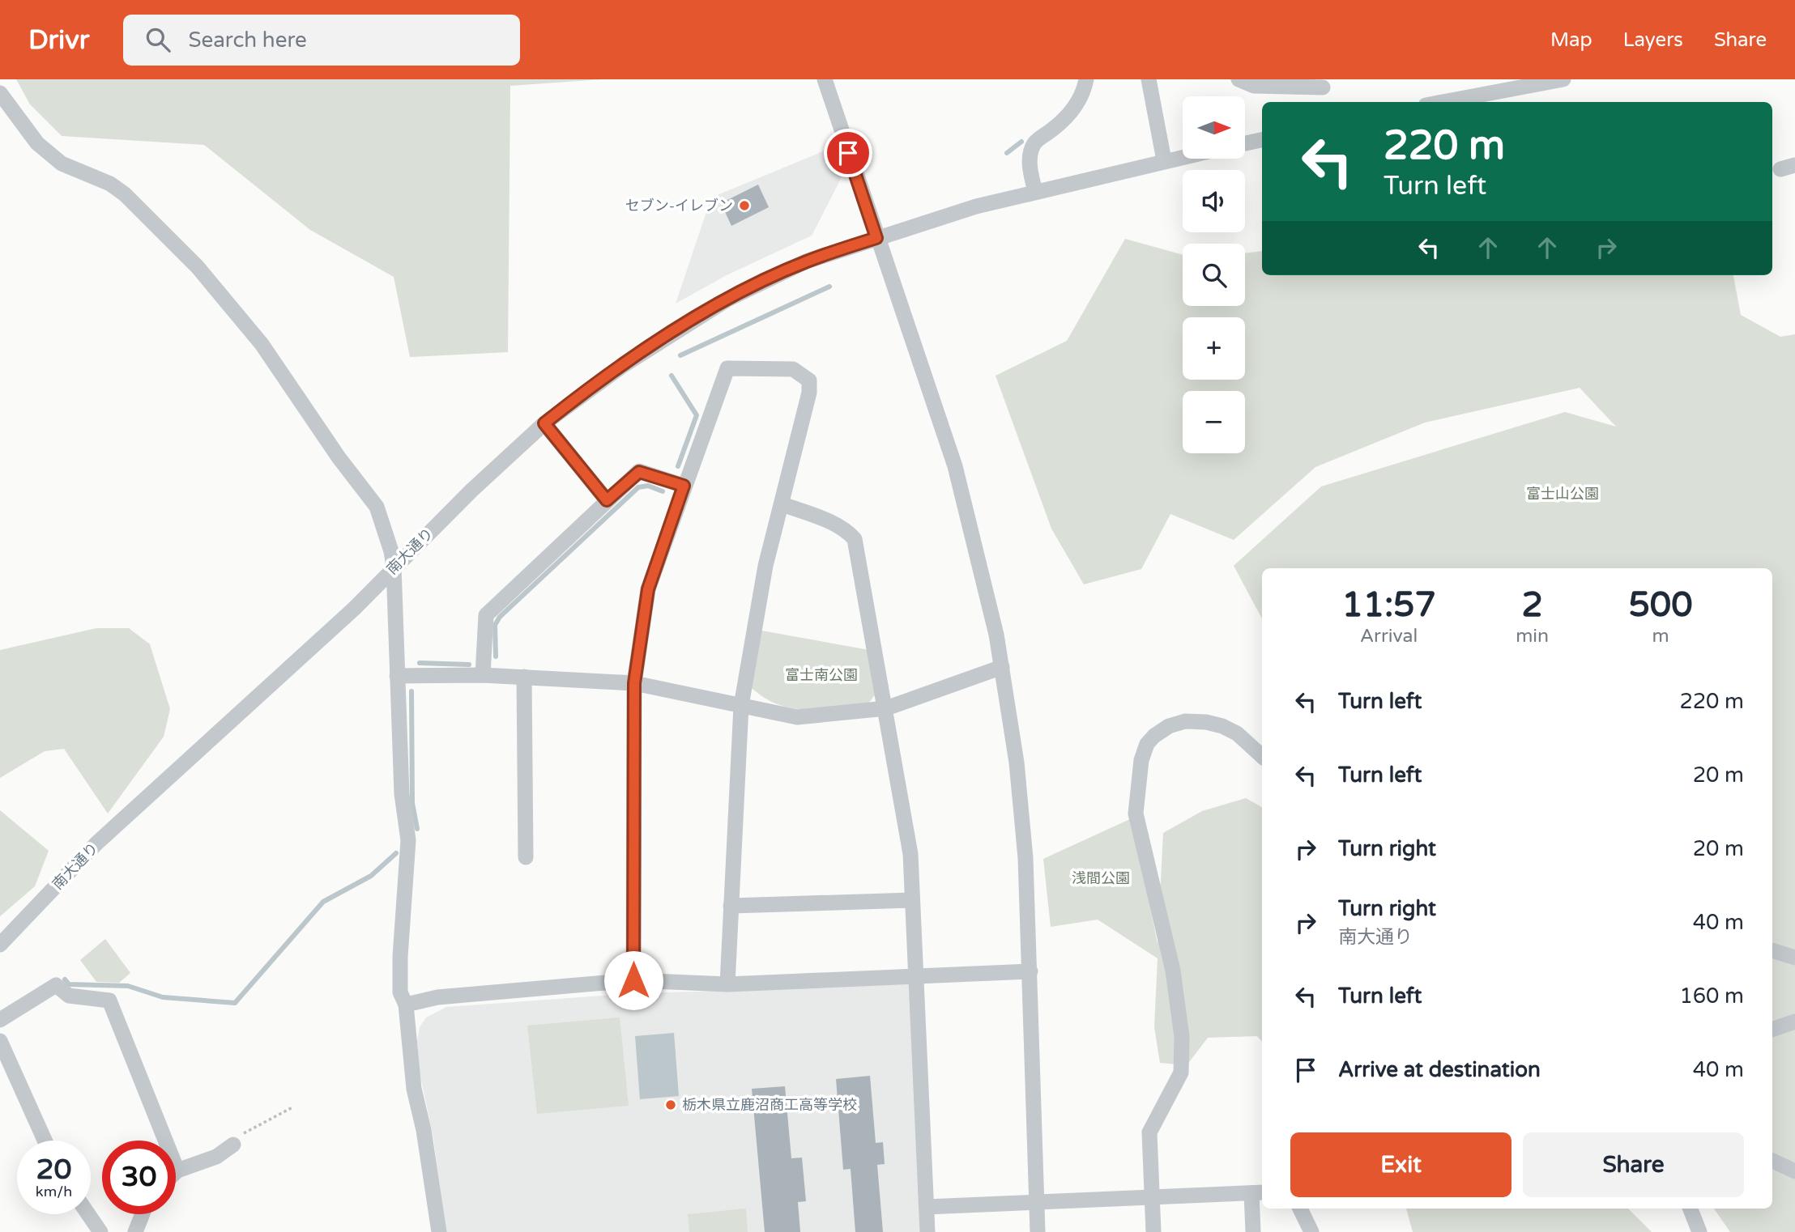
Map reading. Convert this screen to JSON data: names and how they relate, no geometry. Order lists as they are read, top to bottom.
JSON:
{
  "streets": {
    "street": ["南大通り"]
  },
  "parks": ["富士山公園", "富士南公園", "浅間公園"],
  "places": ["セブン-イレブン", "栃木県立鹿沼商工高等学校"],
  "north": "right",
  "page": {
    "header": "Drivr",
    "search": "Search here",
    "nav": ["Map", "Layers", "Share"],
    "map_buttons": ["+", "−"],
    "turn": ["220 m", "Turn left"],
    "eta": [
      "11:57",
      "Arrival",
      "2",
      "min",
      "500",
      "m"
    ],
    "list": [
      {
        "name": "Turn left",
        "value": "220 m"
      },
      {
        "name": "Turn left",
        "value": "20 m"
      },
      {
        "name": "Turn right",
        "value": "20 m"
      },
      {
        "name": "Turn right",
        "note": "南大通り",
        "value": "40 m"
      },
      {
        "name": "Turn left",
        "value": "160 m"
      },
      {
        "name": "Arrive at destination",
        "value": "40 m"
      }
    ],
    "buttons": ["Exit", "Share"],
    "speed": "20 km/h",
    "limit": "30"
  }
}
